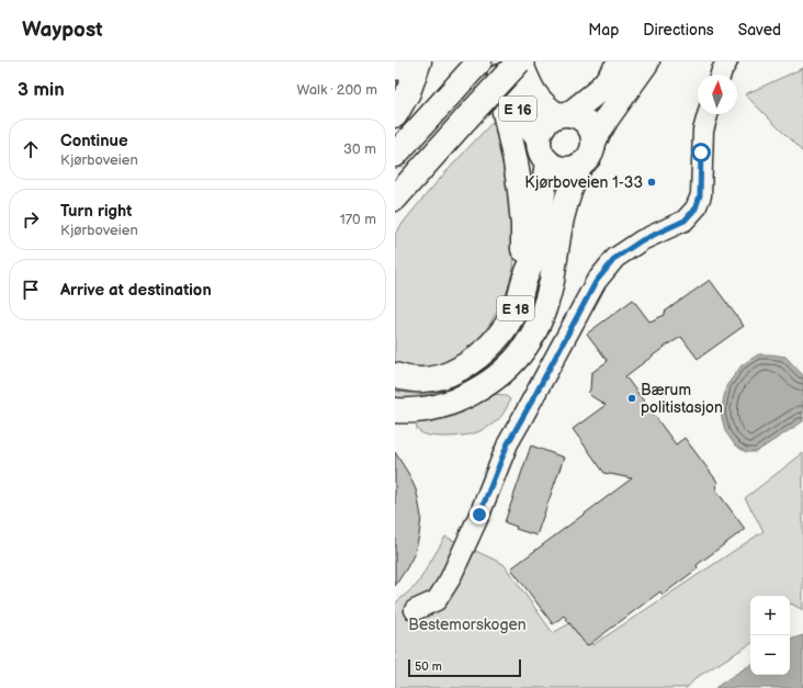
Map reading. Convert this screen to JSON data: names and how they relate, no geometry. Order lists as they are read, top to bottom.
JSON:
{
  "streets": {
    "highway": ["E 16", "E 18"]
  },
  "crossings": [
    ["E 16", "E 18"]
  ],
  "parks": ["Bestemorskogen"],
  "places": ["Kjørboveien 1-33", "Bærum politistasjon"],
  "scale_bar": "50 m",
  "north": "top",
  "page": {
    "header": "Waypost",
    "nav": ["Map", "Directions", "Saved"],
    "heading": ["3 min", "Walk · 200 m"],
    "list": [
      ["Continue", "Kjørboveien", "30 m"],
      ["Turn right", "Kjørboveien", "170 m"],
      "Arrive at destination"
    ],
    "map_buttons": ["+", "−"],
    "scale": "50 m"
  }
}
